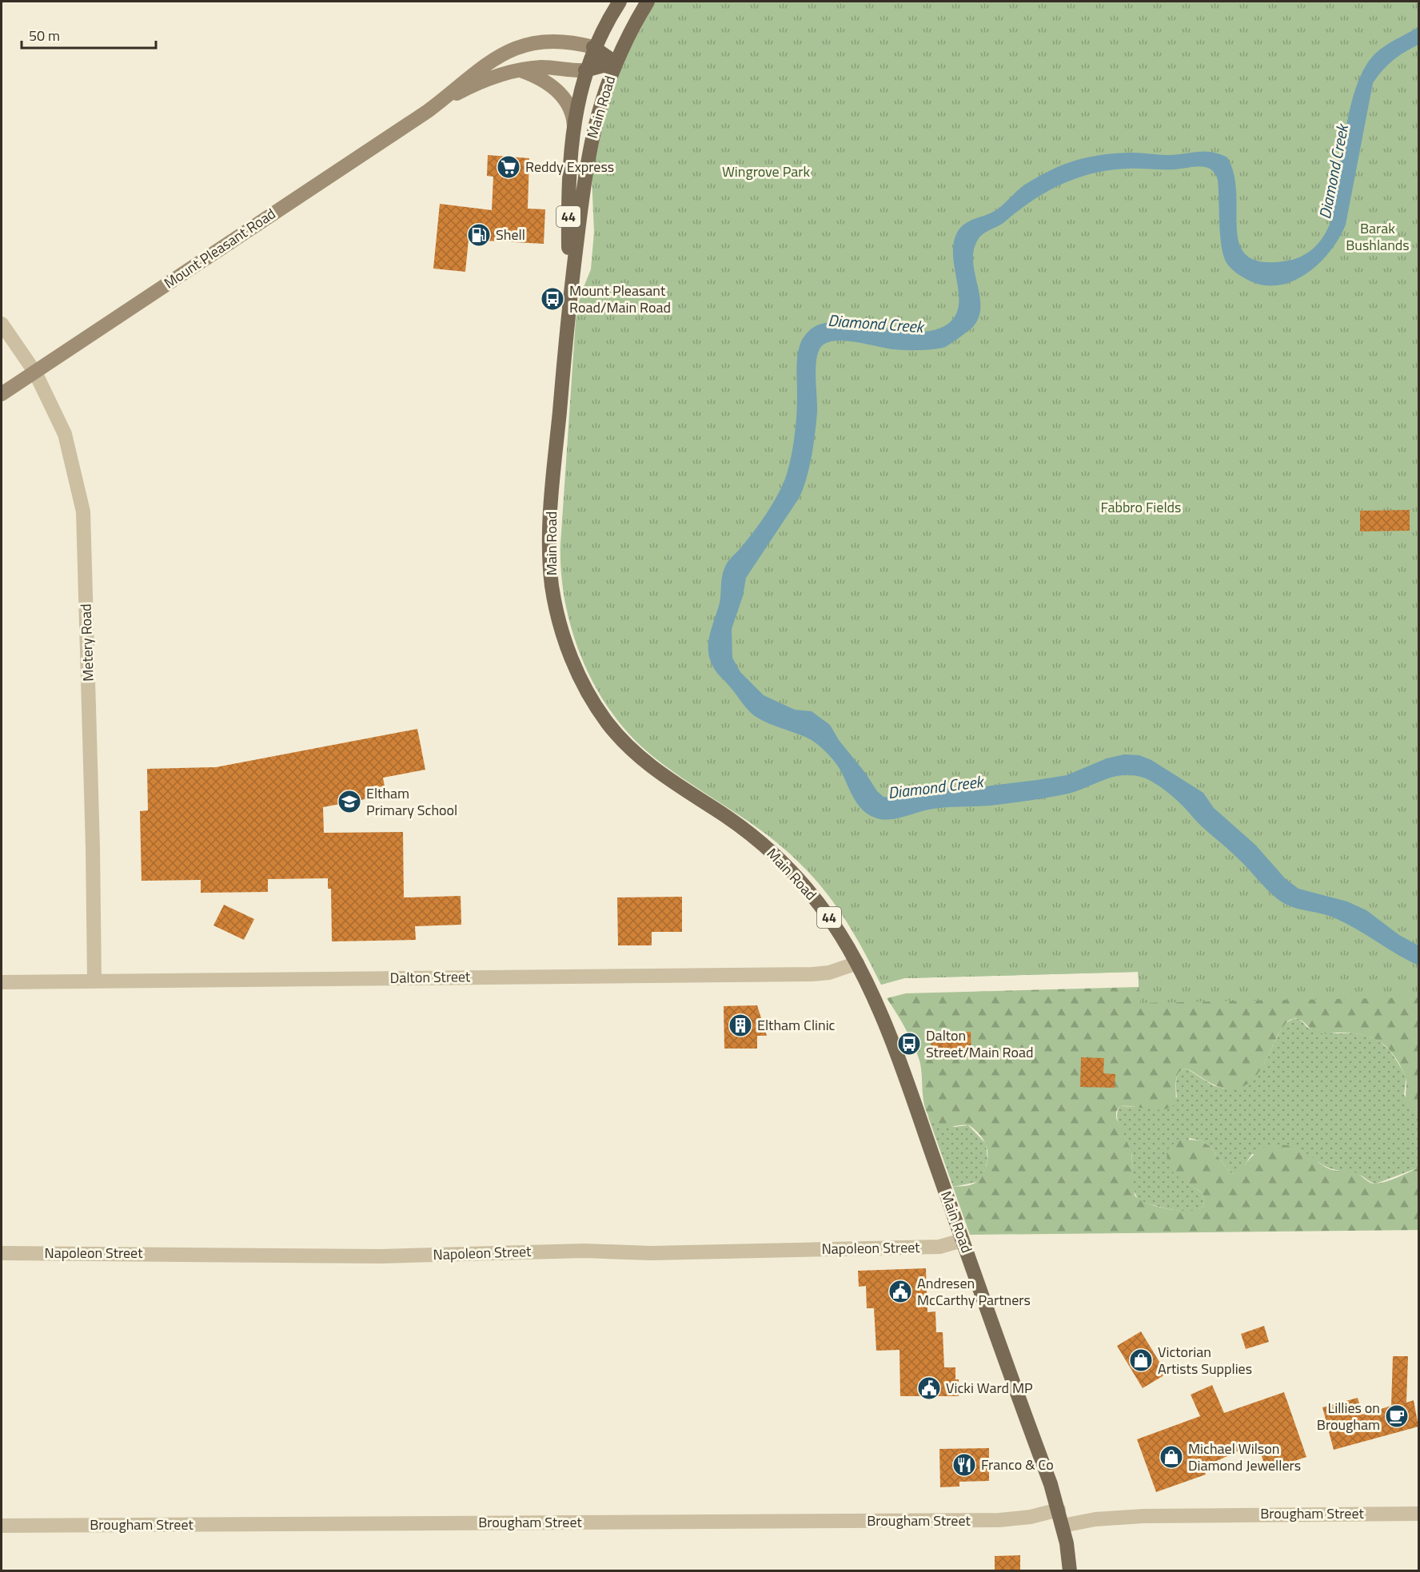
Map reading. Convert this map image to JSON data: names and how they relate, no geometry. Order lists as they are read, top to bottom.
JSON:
{
  "streets": {
    "main road": ["Main Road", "44"],
    "street": [
      "Mount Pleasant Road",
      "Metery Road",
      "Dalton Street",
      "Napoleon Street",
      "Brougham Street"
    ]
  },
  "crossings": [
    ["Main Road", "Mount Pleasant Road"],
    ["Main Road", "Dalton Street"],
    ["Main Road", "Napoleon Street"],
    ["Main Road", "Brougham Street"],
    ["Mount Pleasant Road", "Metery Road"],
    ["Metery Road", "Dalton Street"]
  ],
  "water": ["Diamond Creek"],
  "parks": ["Wingrove Park", "Barak Bushlands", "Fabbro Fields"],
  "places": {
    "supermarket": ["Reddy Express"],
    "fuel station": ["Shell"],
    "bus stop": ["Mount Pleasant Road/Main Road", "Dalton Street/Main Road"],
    "school or university": ["Eltham Primary School"],
    "building": ["Eltham Clinic"],
    "public building": ["Andresen McCarthy Partners", "Vicki Ward MP"],
    "shop": ["Victorian Artists Supplies", "Michael Wilson Diamond Jewellers"],
    "cafe": ["Lillies on Brougham"],
    "restaurant": ["Franco & Co"]
  },
  "scale_bar": "50 m"
}
